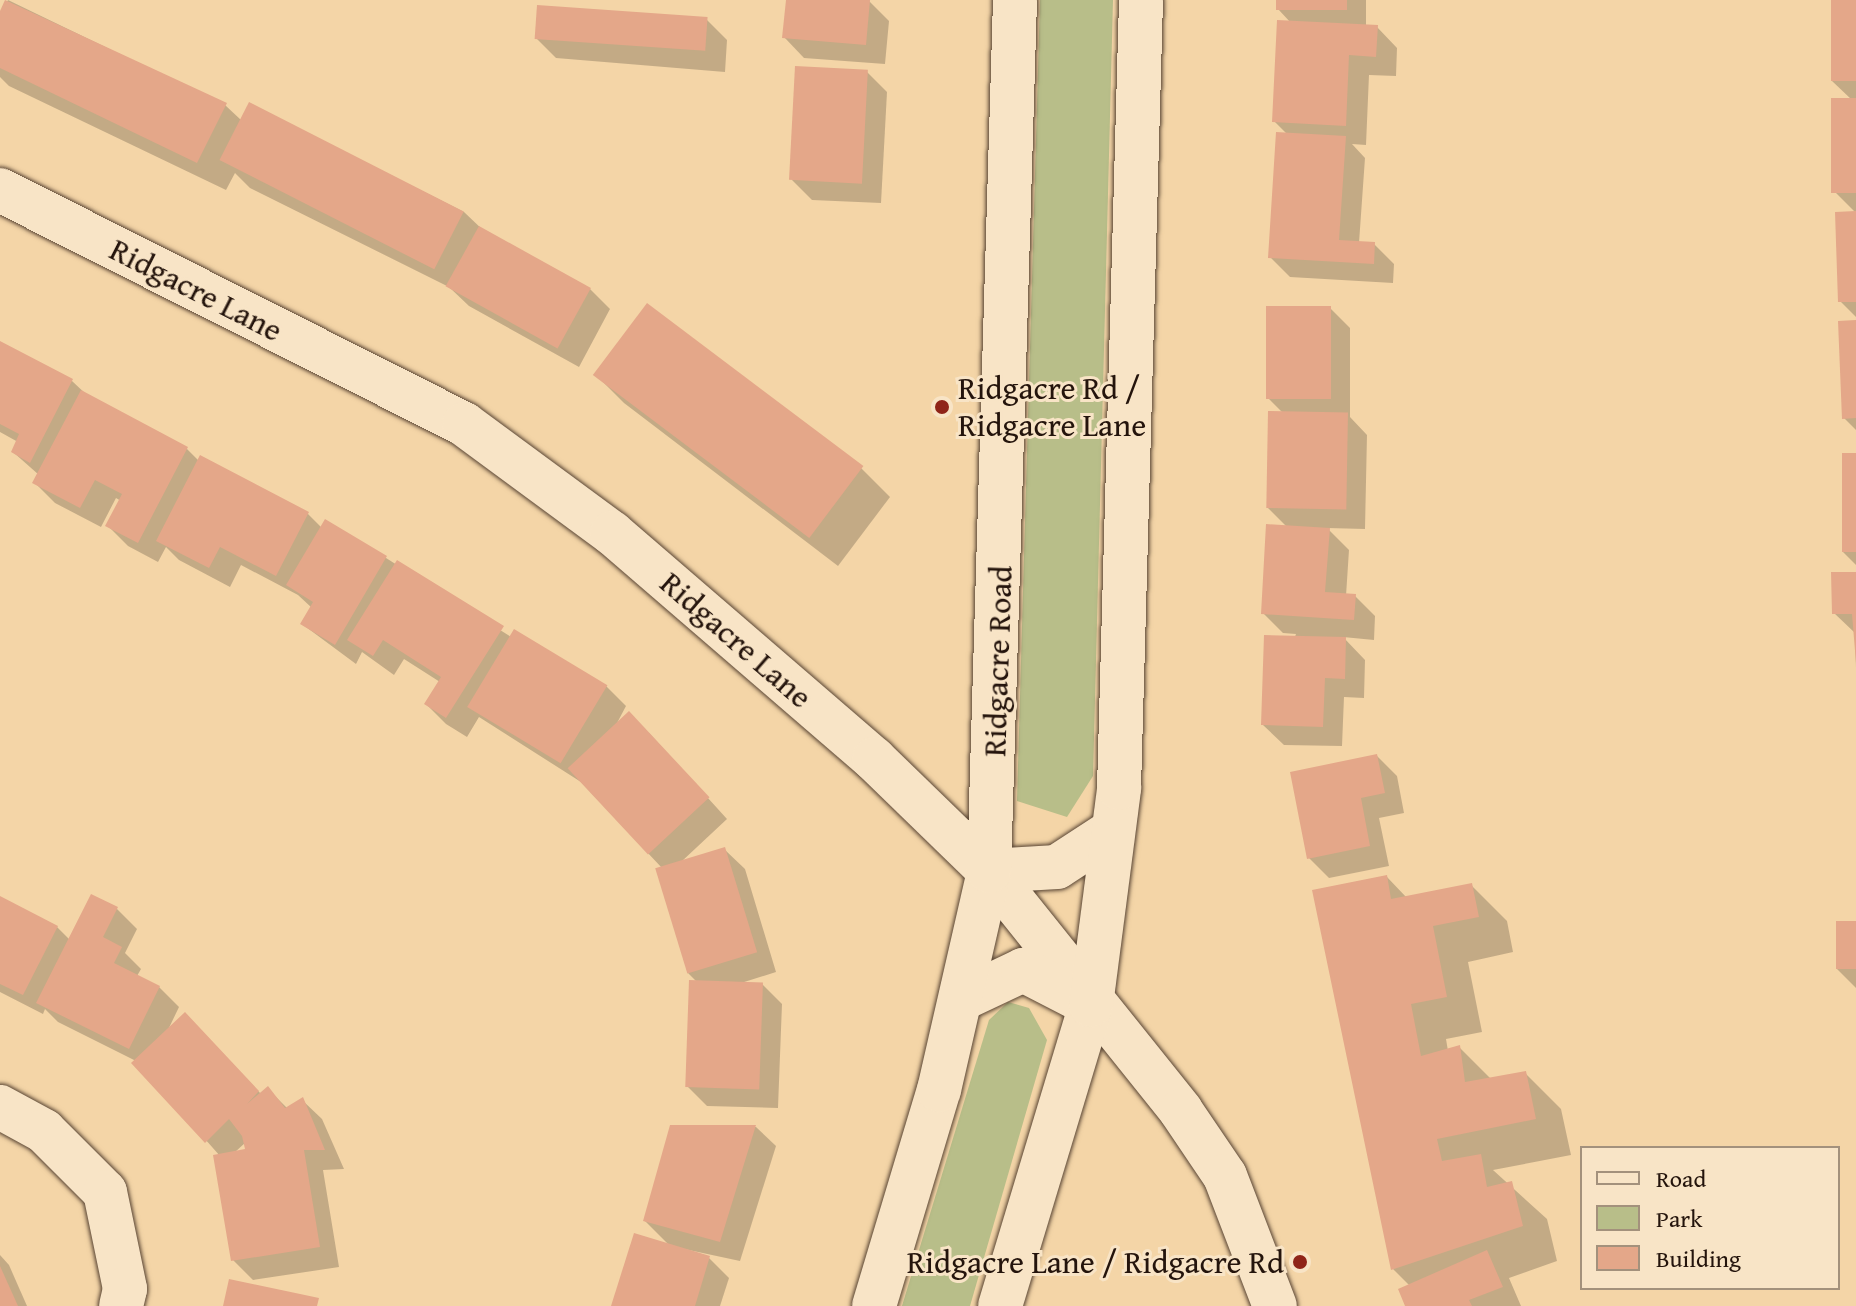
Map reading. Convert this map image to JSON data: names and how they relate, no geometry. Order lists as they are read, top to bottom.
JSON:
{
  "streets": {
    "street": ["Ridgacre Lane", "Ridgacre Road"]
  },
  "crossings": [
    ["Ridgacre Lane", "Ridgacre Road"]
  ],
  "places": ["Ridgacre Rd / Ridgacre Lane", "Ridgacre Lane / Ridgacre Rd"],
  "legend": ["Road", "Park", "Building"]
}
